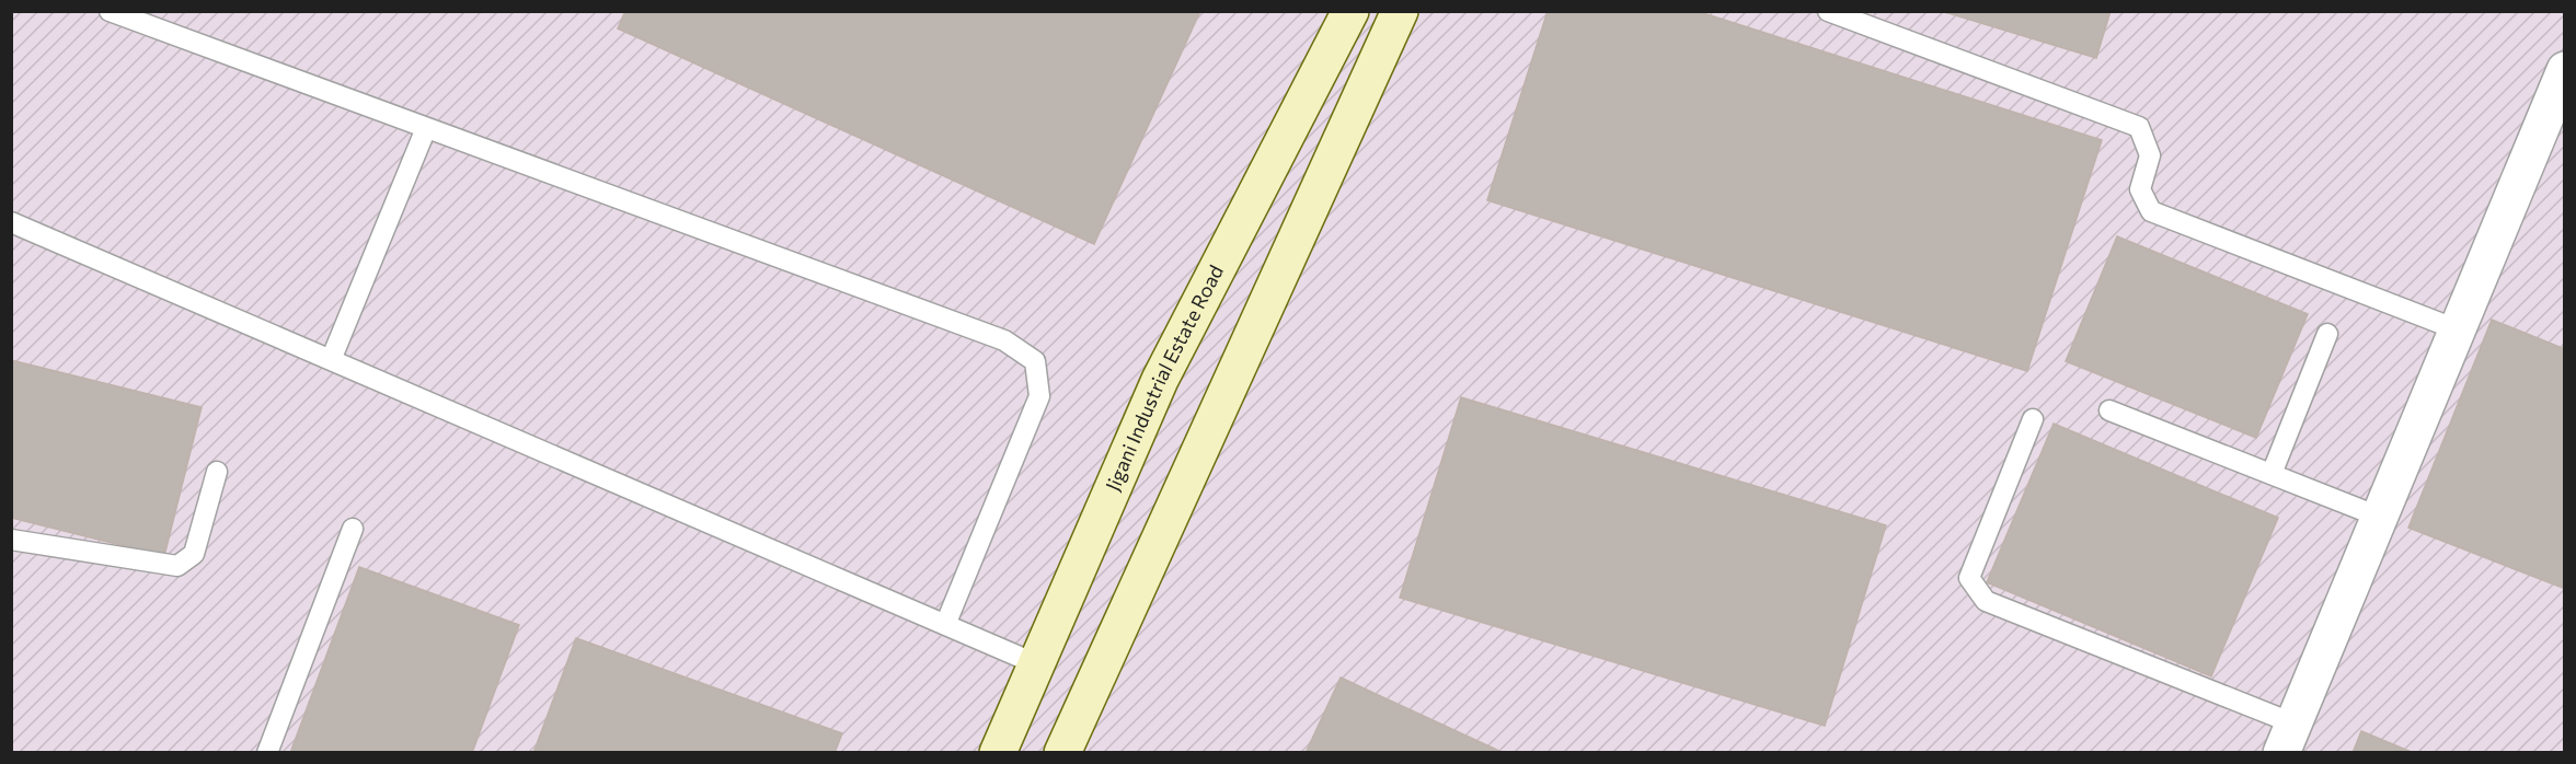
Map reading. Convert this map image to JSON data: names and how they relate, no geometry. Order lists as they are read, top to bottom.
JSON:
{
  "streets": {
    "main road": ["Jigani Industrial Estate Road"]
  }
}
